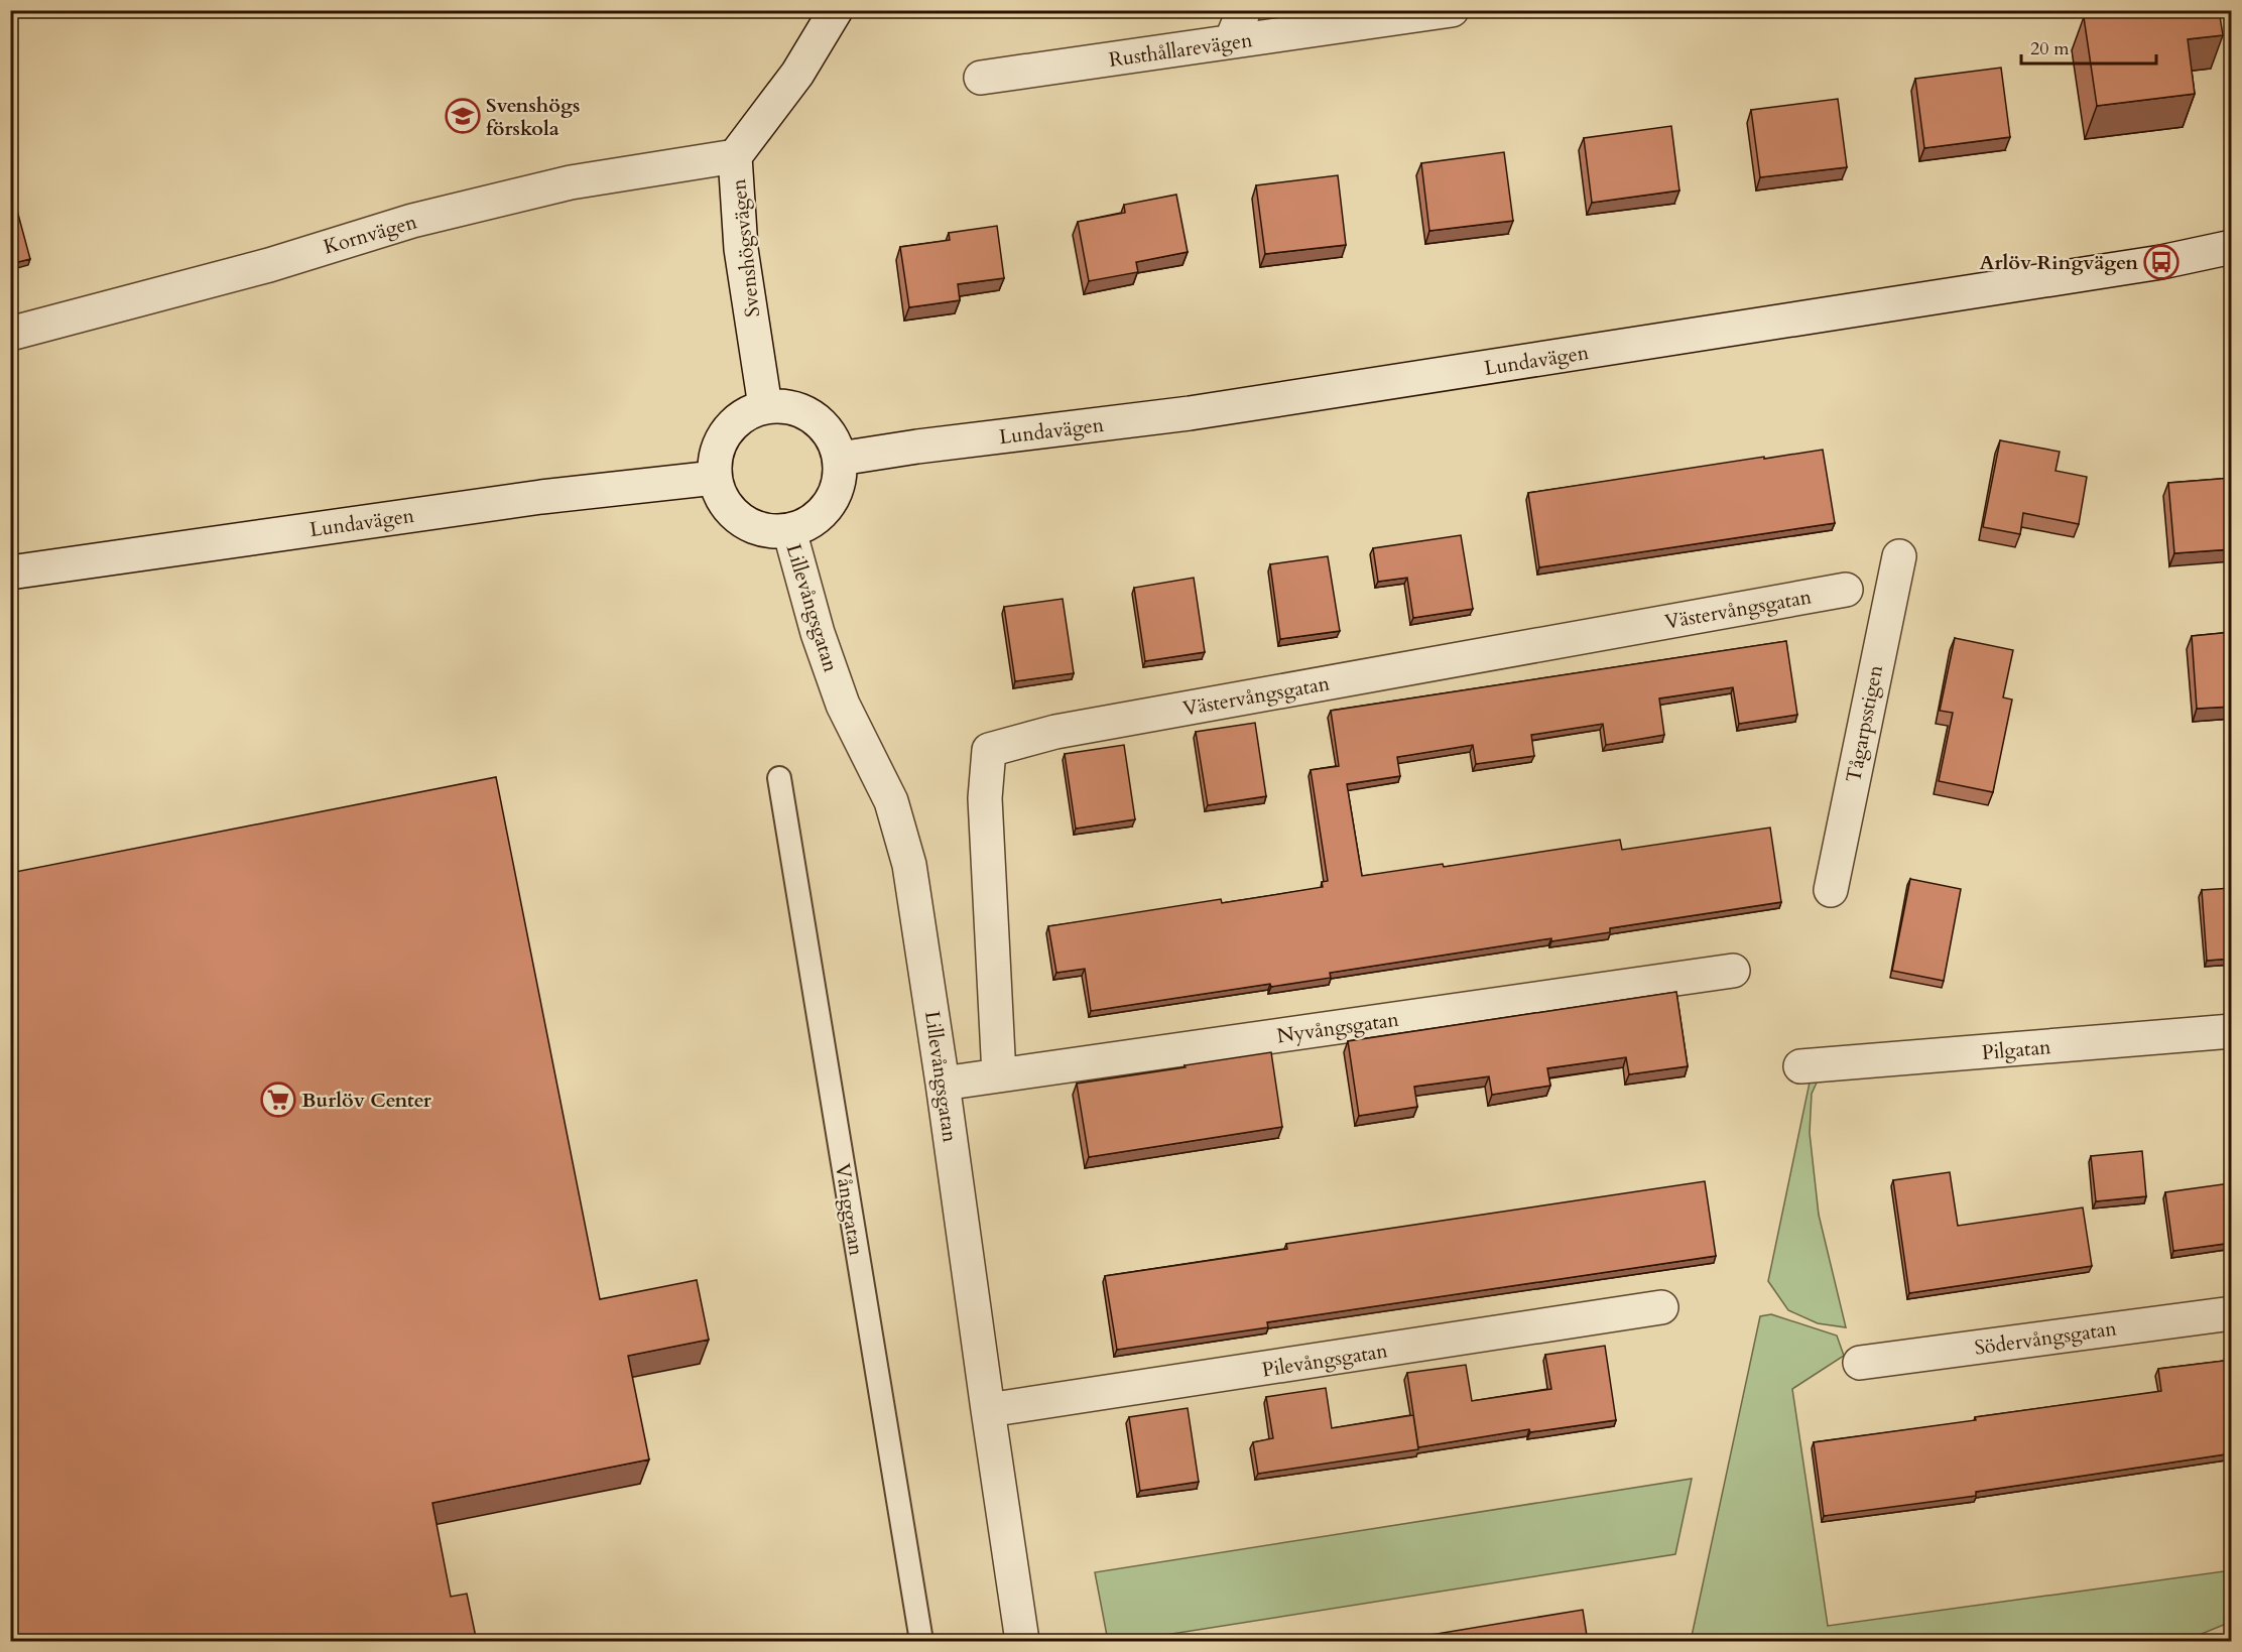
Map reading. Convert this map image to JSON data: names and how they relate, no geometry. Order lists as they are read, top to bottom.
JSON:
{
  "streets": {
    "street": [
      "Rusthållarevägen",
      "Kornvägen",
      "Svenshögsvägen",
      "Lundavägen",
      "Lillevångsgatan",
      "Västervångsgatan",
      "Tågarpsstigen",
      "Nyvångsgatan",
      "Pilgatan",
      "Södervångsgatan",
      "Pilevångsgatan"
    ],
    "lane": ["Vånggatan"]
  },
  "crossings": [
    ["Kornvägen", "Svenshögsvägen"],
    ["Svenshögsvägen", "Lundavägen"],
    ["Svenshögsvägen", "Lillevångsgatan"],
    ["Lundavägen", "Lillevångsgatan"],
    ["Lillevångsgatan", "Nyvångsgatan"],
    ["Lillevångsgatan", "Pilevångsgatan"],
    ["Västervångsgatan", "Nyvångsgatan"]
  ],
  "places": {
    "school or university": ["Svenshögs förskola"],
    "bus stop": ["Arlöv Ringvägen"],
    "supermarket": ["Burlöv Center"]
  },
  "scale_bar": "20 m"
}
